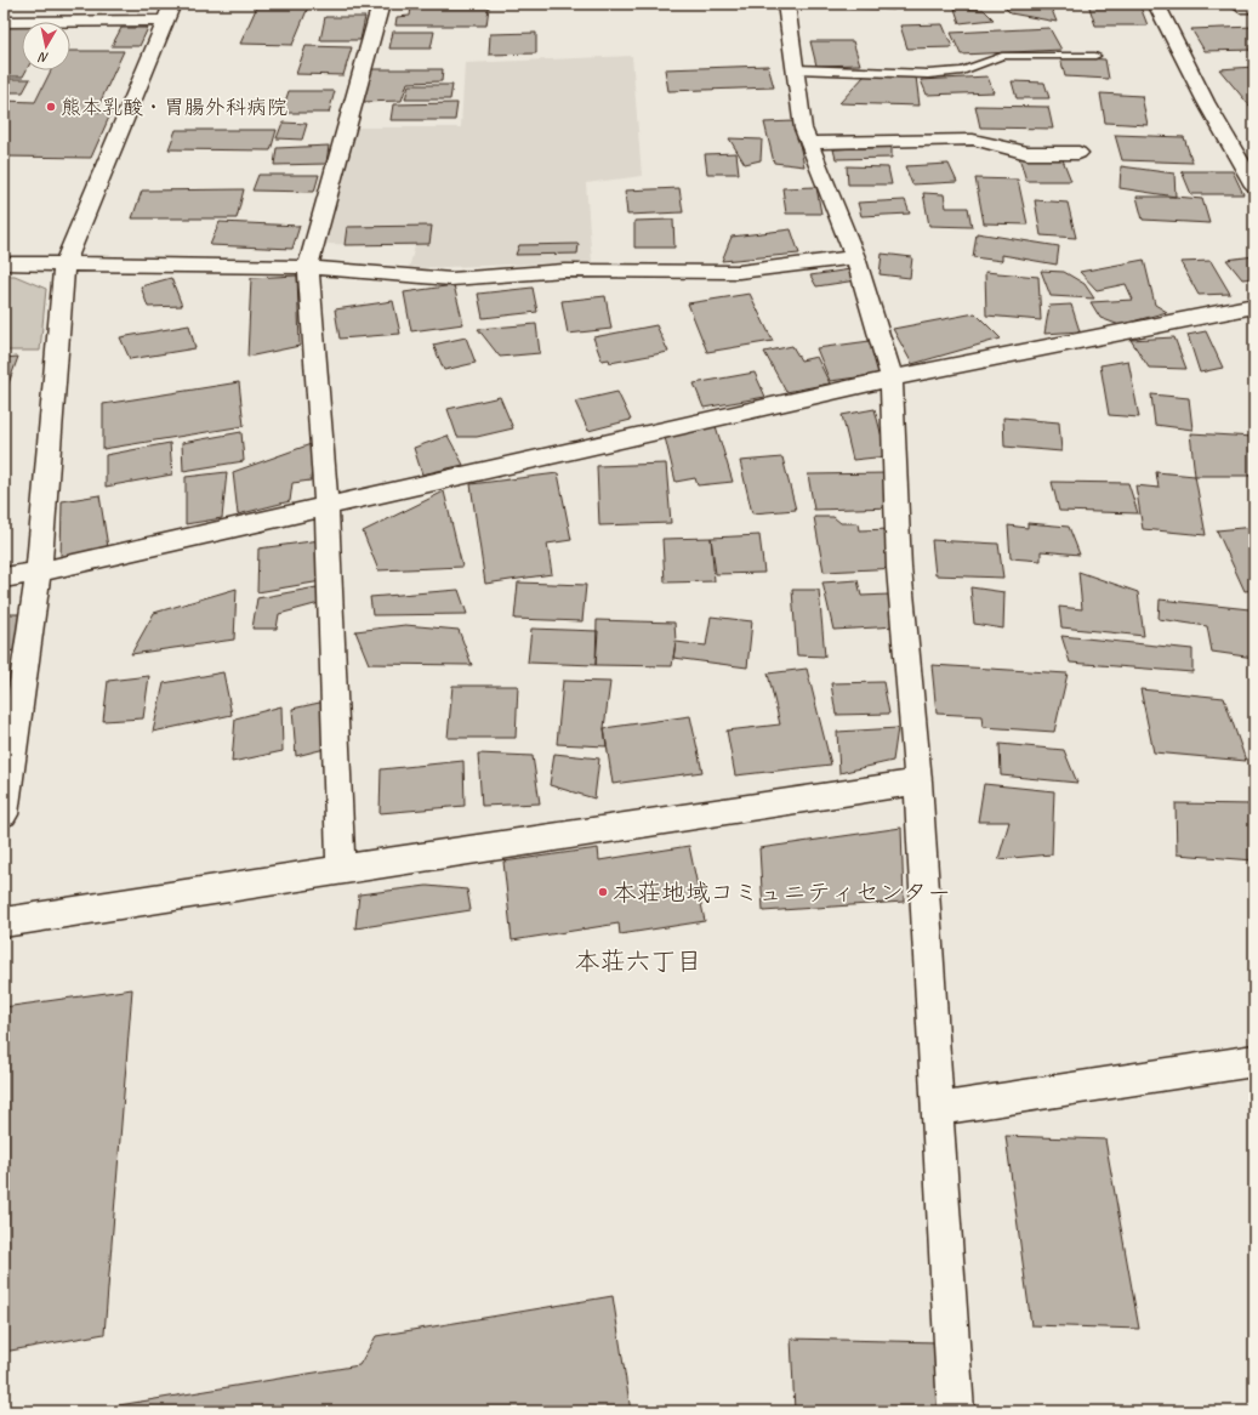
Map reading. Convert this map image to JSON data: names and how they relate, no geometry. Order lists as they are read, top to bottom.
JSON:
{
  "districts": ["本荘六丁目"],
  "places": ["熊本乳酸・胃腸外科病院", "本荘地域コミュニティセンター"],
  "north": "bottom"
}
